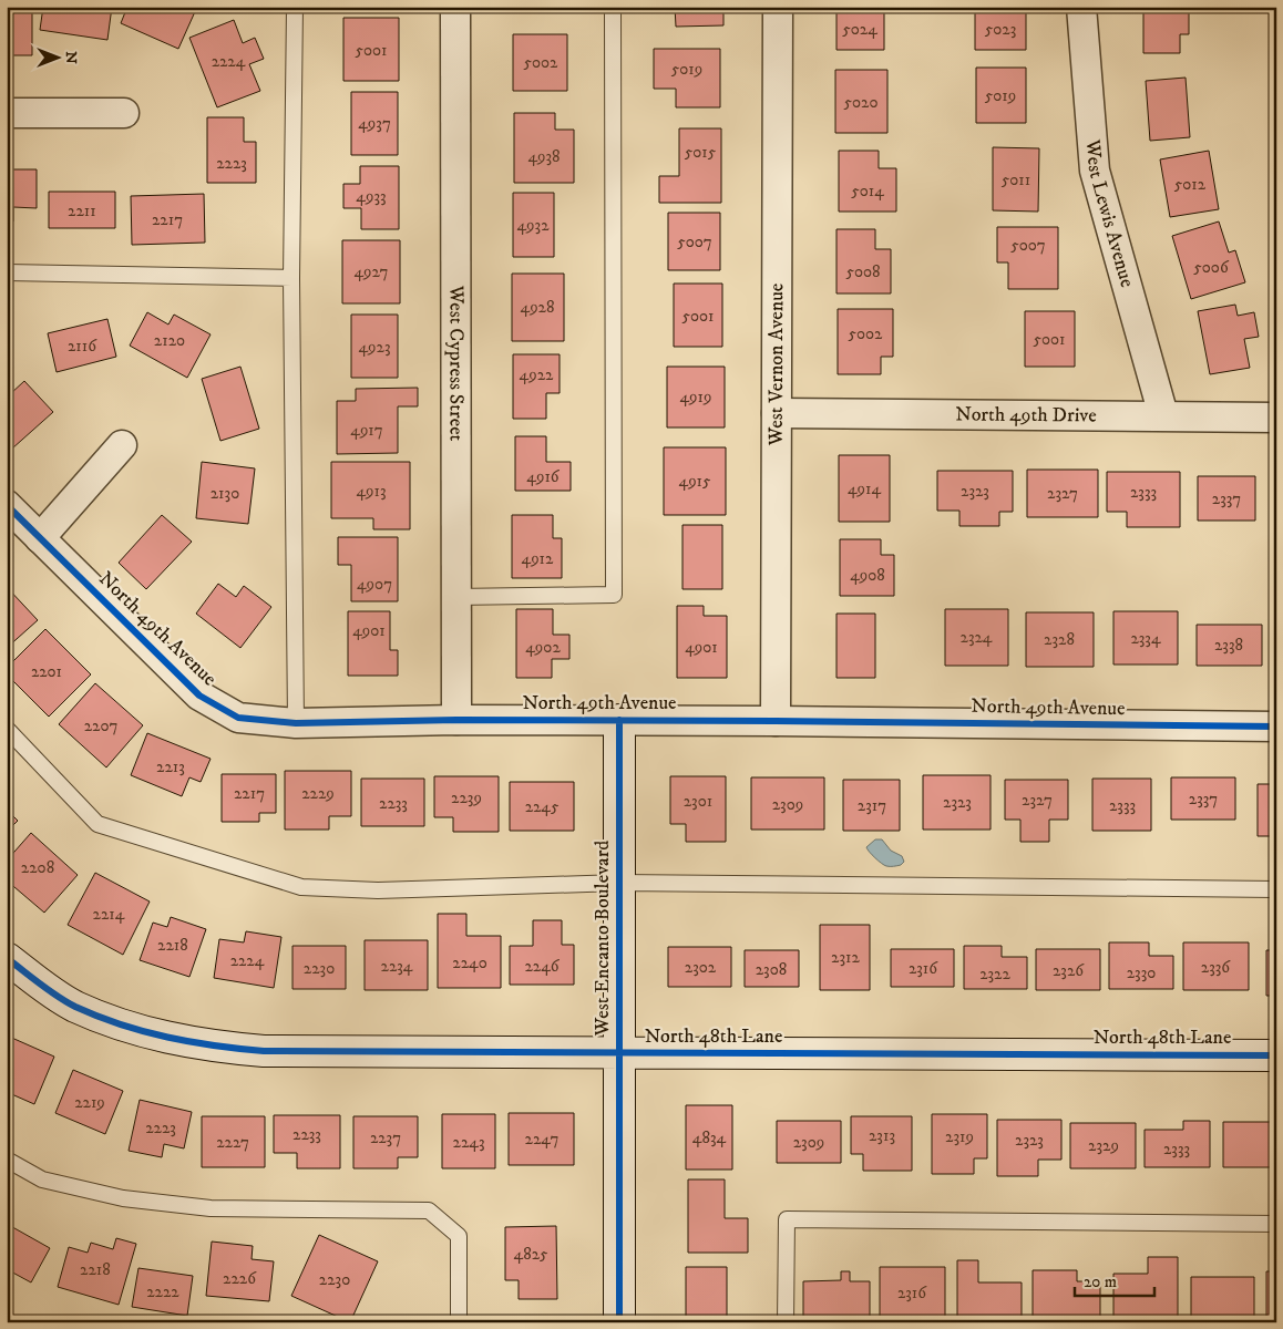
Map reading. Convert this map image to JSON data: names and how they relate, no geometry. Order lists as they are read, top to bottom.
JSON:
{
  "streets": {
    "street": [
      "West Lewis Avenue",
      "West Cypress Street",
      "West Vernon Avenue",
      "North 49th Drive",
      "North 49th Avenue",
      "West Encanto Boulevard",
      "North 48th Lane"
    ]
  },
  "crossings": [
    ["West Lewis Avenue", "North 49th Drive"],
    ["West Cypress Street", "North 49th Avenue"],
    ["West Vernon Avenue", "North 49th Drive"],
    ["West Vernon Avenue", "North 49th Avenue"],
    ["North 49th Avenue", "West Encanto Boulevard"],
    ["West Encanto Boulevard", "North 48th Lane"]
  ],
  "house_numbers": [
    "5024",
    "5023",
    "5001",
    "2224",
    "5002",
    "5019",
    "5019",
    "5020",
    "4937",
    "5015",
    "4938",
    "2223",
    "5011",
    "5012",
    "5014",
    "4933",
    "2211",
    "2217",
    "4932",
    "5007",
    "5007",
    "5006",
    "4927",
    "5008",
    "4928",
    "5001",
    "5002",
    "5001",
    "2120",
    "2116",
    "4923",
    "4922",
    "4919",
    "4917",
    "4916",
    "4915",
    "4914",
    "4913",
    "2323",
    "2333",
    "2130",
    "2327",
    "2337",
    "4912",
    "4908",
    "4907",
    "4901",
    "2324",
    "2334",
    "2328",
    "2338",
    "4902",
    "4901",
    "2201",
    "2207",
    "2213",
    "2217",
    "2229",
    "2239",
    "2337",
    "2327",
    "2301",
    "2323",
    "2233",
    "2309",
    "2317",
    "2333",
    "2245",
    "2208",
    "2214",
    "2218",
    "2312",
    "2224",
    "2240",
    "2234",
    "2246",
    "2302",
    "2336",
    "2230",
    "2316",
    "2308",
    "2326",
    "2330",
    "2322",
    "2219",
    "2223",
    "2233",
    "2313",
    "2319",
    "2237",
    "4834",
    "2247",
    "2323",
    "2227",
    "2243",
    "2309",
    "2329",
    "2333",
    "4825",
    "2218",
    "2226",
    "2230",
    "2222",
    "2316"
  ],
  "scale_bar": "20 m",
  "north": "right"
}
